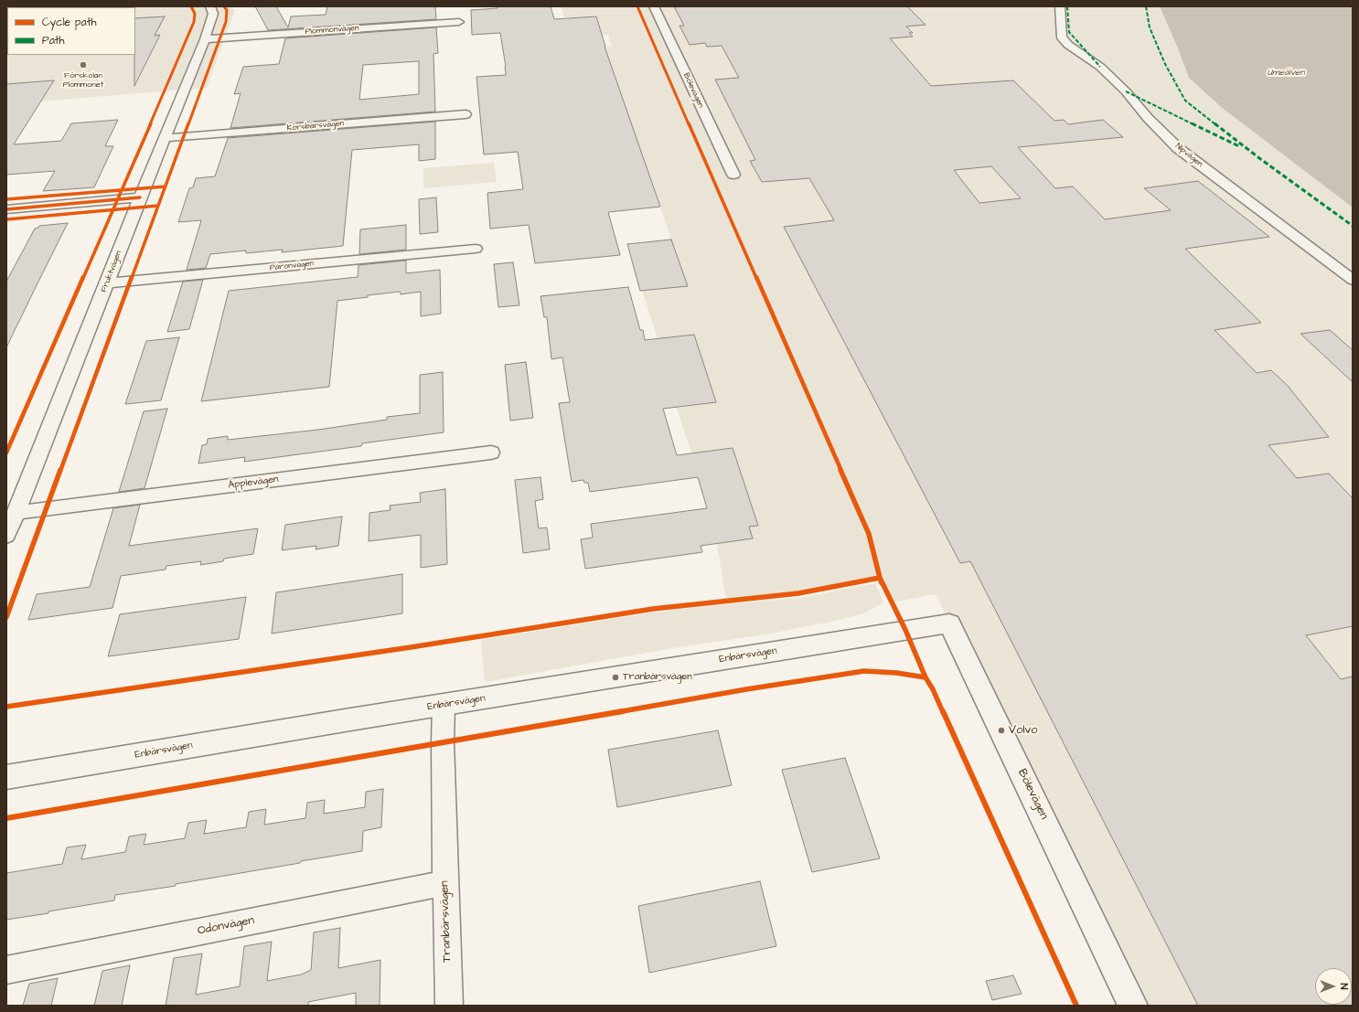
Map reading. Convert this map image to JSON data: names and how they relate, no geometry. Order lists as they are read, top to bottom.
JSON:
{
  "streets": {
    "street": [
      "Plommonvägen",
      "Bölevägen",
      "Körsbärsvägen",
      "Nipvägen",
      "Päronvägen",
      "Fruktvägen",
      "Äpplevägen",
      "Enbärsvägen",
      "Tranbärsvägen",
      "Odonvägen"
    ]
  },
  "crossings": [
    ["Plommonvägen", "Fruktvägen"],
    ["Bölevägen", "Enbärsvägen"],
    ["Körsbärsvägen", "Fruktvägen"],
    ["Päronvägen", "Fruktvägen"],
    ["Fruktvägen", "Äpplevägen"],
    ["Enbärsvägen", "Tranbärsvägen"],
    ["Tranbärsvägen", "Odonvägen"]
  ],
  "water": ["Umeälven"],
  "places": ["Förskolan Plommonet", "Tranbärsvägen", "Volvo"],
  "legend": ["Cycle path", "Path"],
  "north": "right"
}
